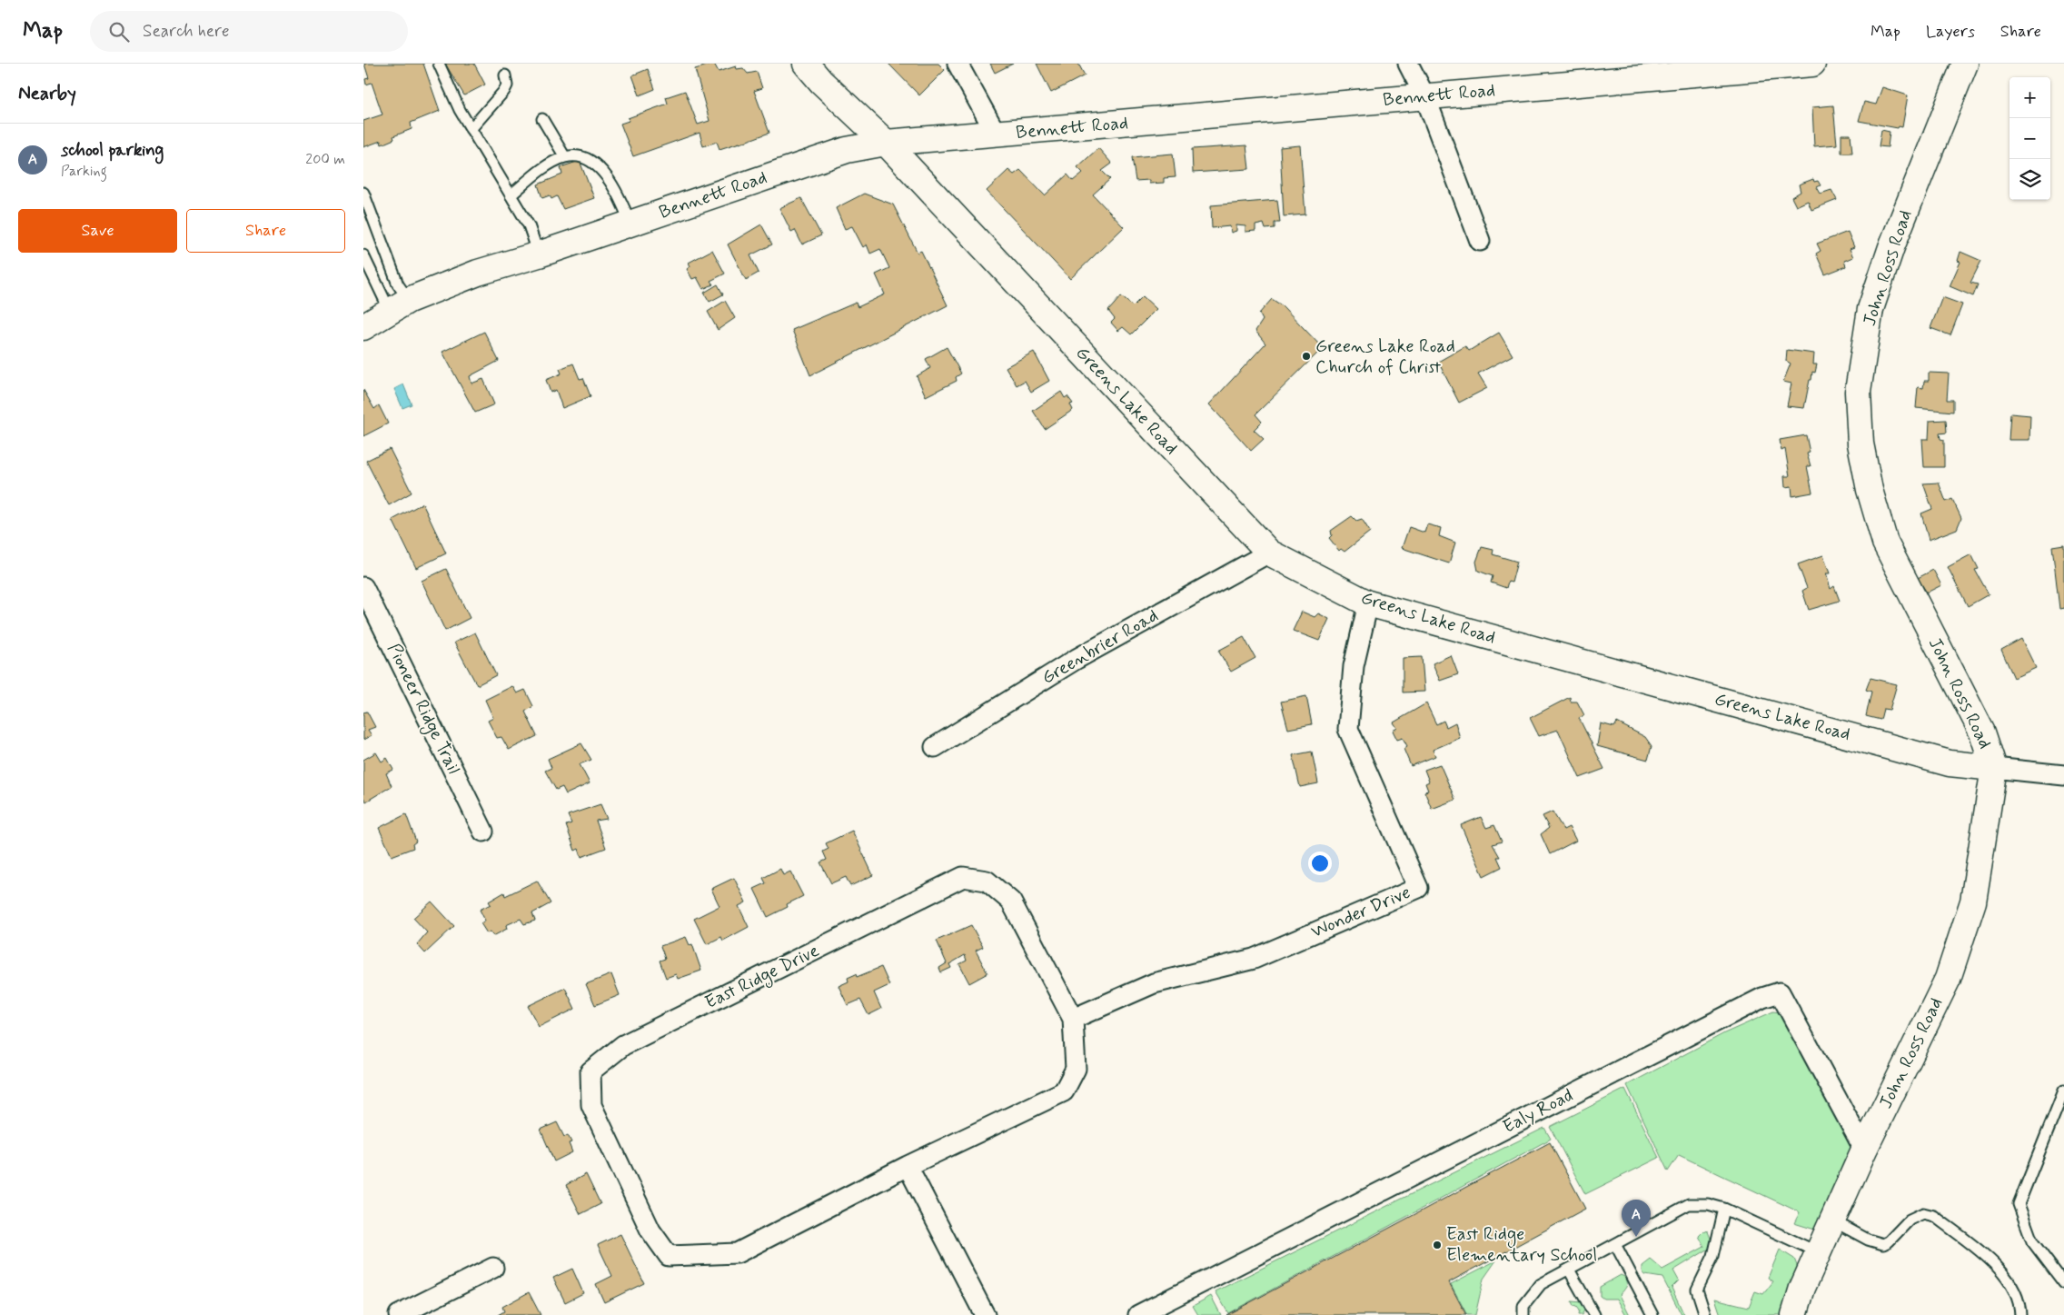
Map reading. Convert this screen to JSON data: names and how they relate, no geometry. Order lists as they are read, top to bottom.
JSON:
{
  "streets": {
    "street": [
      "Bennett Road",
      "John Ross Road",
      "Greens Lake Road",
      "Greenbrier Road",
      "Pioneer Ridge Trail",
      "Wonder Drive",
      "East Ridge Drive",
      "Ealy Road"
    ]
  },
  "crossings": [
    ["Bennett Road", "Greens Lake Road"],
    ["John Ross Road", "Greens Lake Road"],
    ["John Ross Road", "Ealy Road"],
    ["Greens Lake Road", "Greenbrier Road"],
    ["Greens Lake Road", "Wonder Drive"],
    ["Wonder Drive", "East Ridge Drive"]
  ],
  "places": ["Greens Lake Road Church of Christ", "East Ridge Elementary School"],
  "page": {
    "header": "Map",
    "search": "Search here",
    "nav": ["Map", "Layers", "Share"],
    "heading": "Nearby",
    "map_buttons": ["+", "−"],
    "list": [
      {
        "mark": "A",
        "name": "school parking",
        "note": "Parking",
        "value": "200 m"
      }
    ],
    "buttons": ["Save", "Share"],
    "pins": "A"
  }
}
